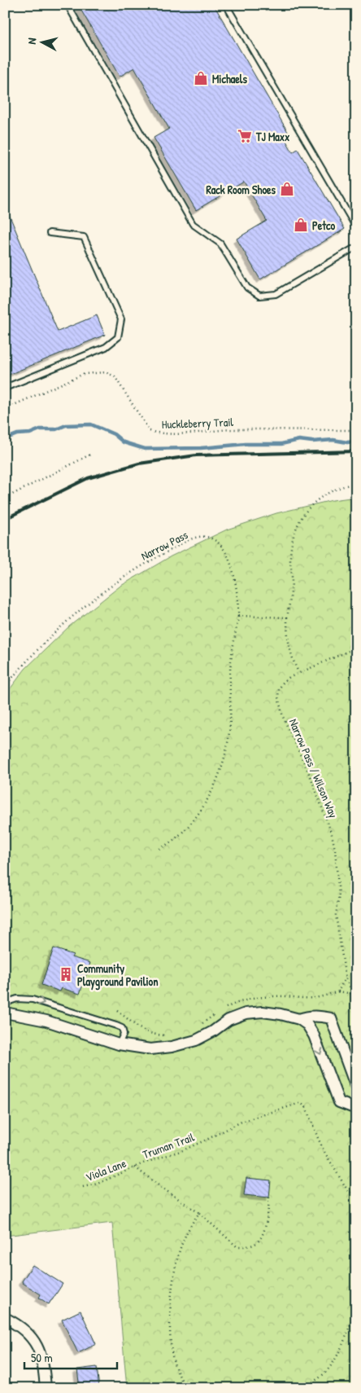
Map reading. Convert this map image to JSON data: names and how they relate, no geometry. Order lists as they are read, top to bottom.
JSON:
{
  "streets": {
    "path": [
      "Huckleberry Trail",
      "Narrow Pass",
      "Narrow Pass / Wilson Way",
      "Truman Trail",
      "Viola Lane"
    ]
  },
  "crossings": [
    ["Truman Trail", "Viola Lane"]
  ],
  "places": {
    "shop": ["Michaels", "Rack Room Shoes", "Petco"],
    "supermarket": ["TJ Maxx"],
    "building": ["Community Playground Pavilion"]
  },
  "scale_bar": "50 m",
  "north": "left"
}
